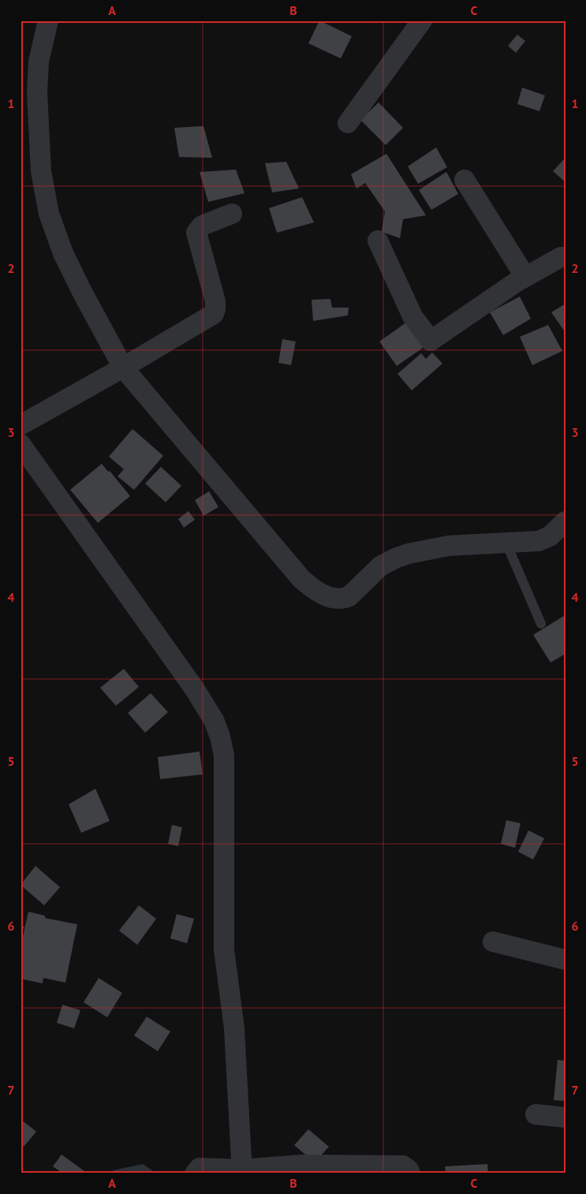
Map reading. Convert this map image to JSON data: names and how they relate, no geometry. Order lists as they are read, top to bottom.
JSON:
{
  "grid": {
    "columns": ["A", "B", "C"],
    "rows": [
      "1",
      "2",
      "3",
      "4",
      "5",
      "6",
      "7"
    ]
  }
}
